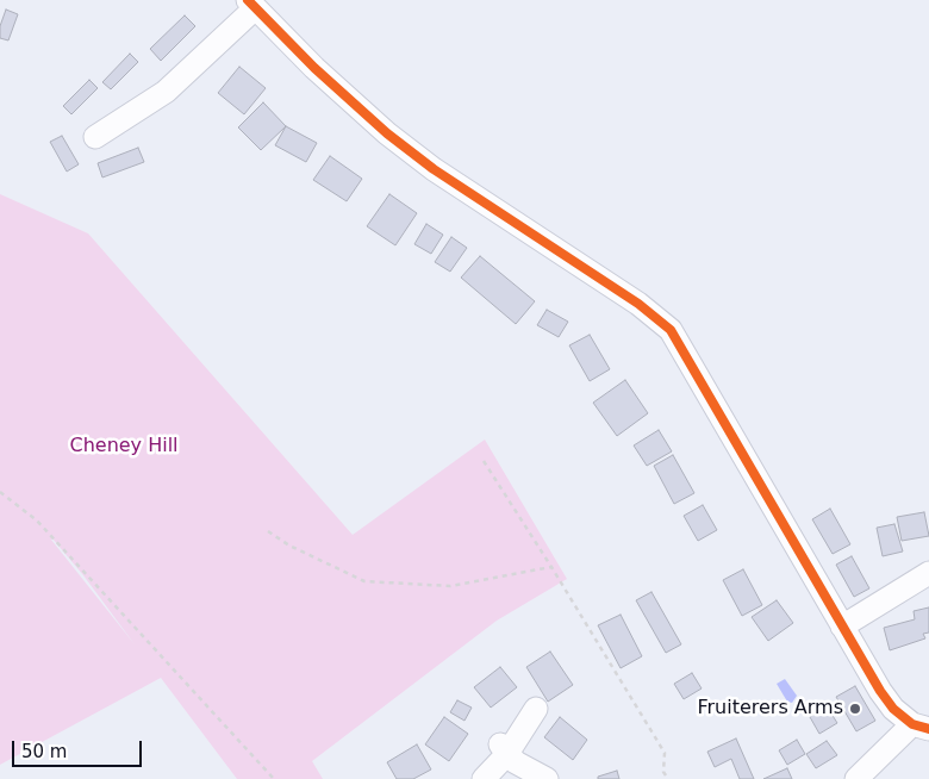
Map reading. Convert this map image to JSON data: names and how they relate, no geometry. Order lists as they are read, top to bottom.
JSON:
{
  "parks": ["Cheney Hill"],
  "places": ["Fruiterers Arms"],
  "scale_bar": "50 m"
}
